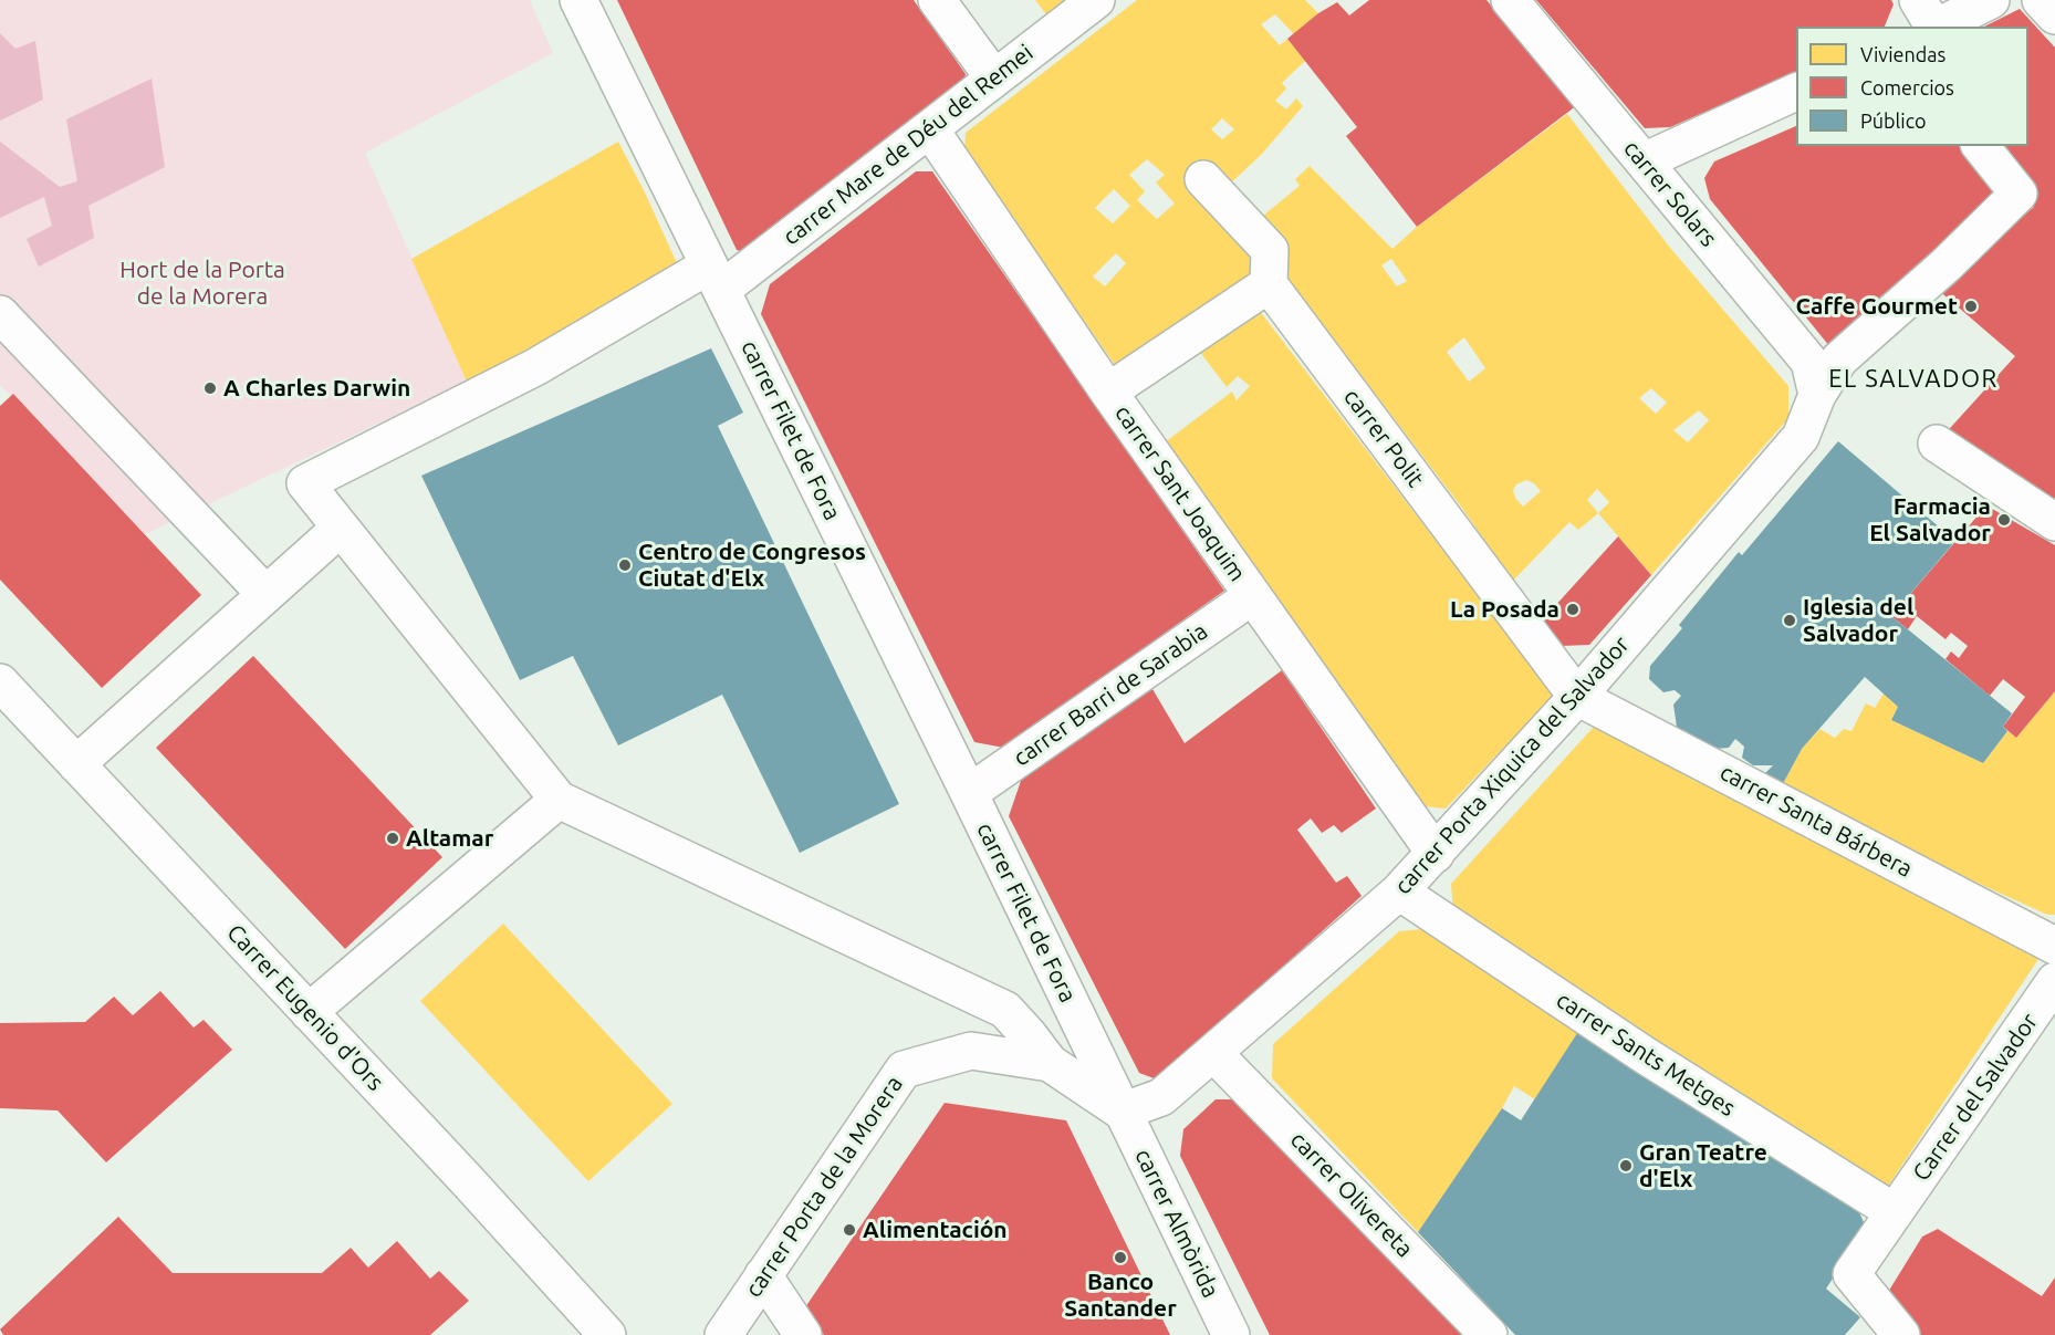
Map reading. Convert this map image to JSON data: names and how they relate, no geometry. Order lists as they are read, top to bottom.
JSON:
{
  "streets": {
    "street": [
      "carrer Mare de Déu del Remei",
      "carrer Solars",
      "carrer Filet de Fora",
      "carrer Polit",
      "carrer Sant Joaquim",
      "carrer Barri de Sarabia",
      "carrer Porta Xiquica del Salvador",
      "carrer Santa Bárbera",
      "Carrer Eugenio d'Ors",
      "carrer Sants Metges",
      "Carrer del Salvador",
      "carrer Porta de la Morera",
      "carrer Olivereta",
      "carrer Almòrida"
    ]
  },
  "crossings": [
    ["carrer Mare de Déu del Remei", "carrer Filet de Fora"],
    ["carrer Mare de Déu del Remei", "carrer Sant Joaquim"],
    ["carrer Solars", "carrer Porta Xiquica del Salvador"],
    ["carrer Filet de Fora", "carrer Barri de Sarabia"],
    ["carrer Filet de Fora", "carrer Porta Xiquica del Salvador"],
    ["carrer Filet de Fora", "carrer Porta de la Morera"],
    ["carrer Filet de Fora", "carrer Almòrida"],
    ["carrer Polit", "carrer Porta Xiquica del Salvador"],
    ["carrer Polit", "carrer Santa Bárbera"],
    ["carrer Sant Joaquim", "carrer Barri de Sarabia"],
    ["carrer Sant Joaquim", "carrer Porta Xiquica del Salvador"],
    ["carrer Porta Xiquica del Salvador", "carrer Santa Bárbera"],
    ["carrer Porta Xiquica del Salvador", "carrer Sants Metges"],
    ["carrer Porta Xiquica del Salvador", "carrer Porta de la Morera"],
    ["carrer Porta Xiquica del Salvador", "carrer Olivereta"],
    ["carrer Porta Xiquica del Salvador", "carrer Almòrida"],
    ["carrer Sants Metges", "Carrer del Salvador"],
    ["carrer Porta de la Morera", "carrer Almòrida"]
  ],
  "districts": ["EL SALVADOR"],
  "parks": ["Hort de la Porta de la Morera"],
  "places": [
    "Caffe Gourmet",
    "A Charles Darwin",
    "Farmacia El Salvador",
    "Centro de Congresos Ciutat d'Elx",
    "La Posada",
    "Iglesia del Salvador",
    "Altamar",
    "Gran Teatre d'Elx",
    "Alimentación",
    "Banco Santander"
  ],
  "legend": ["Viviendas", "Comercios", "Público"]
}
